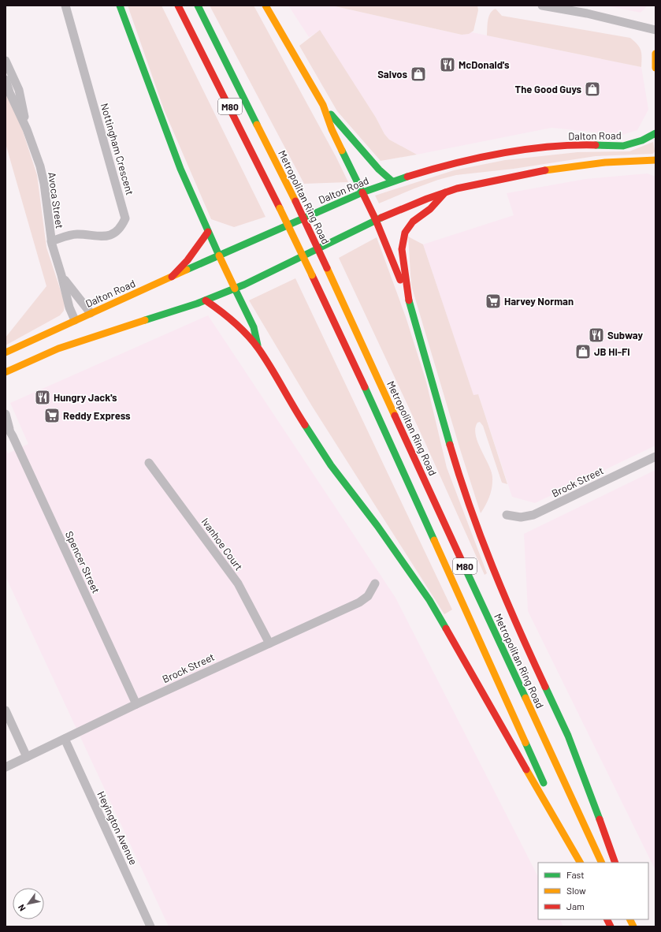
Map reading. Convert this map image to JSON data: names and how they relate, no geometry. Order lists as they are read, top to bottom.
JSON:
{
  "streets": {
    "main road": ["M80", "Dalton Road", "Metropolitan Ring Road"],
    "street": [
      "Nottingham Crescent",
      "Avoca Street",
      "Brock Street",
      "Ivanhoe Court",
      "Spencer Street",
      "Heyington Avenue"
    ]
  },
  "crossings": [
    ["Dalton Road", "Avoca Street"],
    ["Nottingham Crescent", "Avoca Street"],
    ["Brock Street", "Ivanhoe Court"],
    ["Brock Street", "Spencer Street"],
    ["Brock Street", "Heyington Avenue"]
  ],
  "places": {
    "restaurant": ["McDonald's", "Subway", "Hungry Jack's"],
    "shop": ["Salvos", "The Good Guys", "JB Hi-Fi"],
    "supermarket": ["Harvey Norman", "Reddy Express"]
  },
  "legend": ["Fast", "Slow", "Jam"],
  "north": "bottom left"
}
